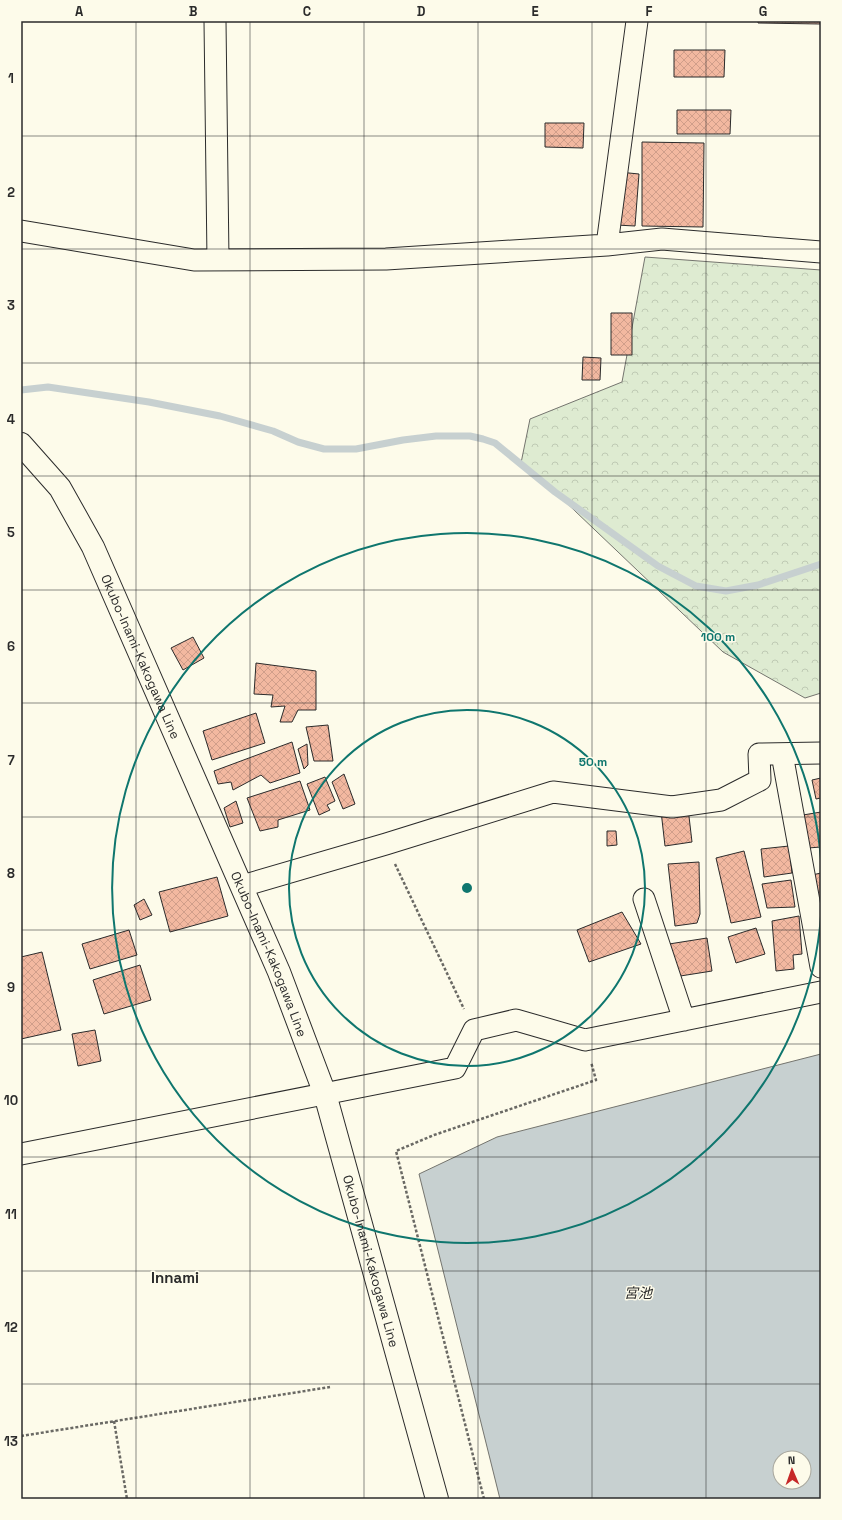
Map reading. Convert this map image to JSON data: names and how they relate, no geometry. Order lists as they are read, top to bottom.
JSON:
{
  "streets": {
    "main road": ["Okubo-Inami-Kakogawa Line"]
  },
  "districts": ["Innami"],
  "water": ["宮池"],
  "north": "top",
  "grid": {
    "columns": [
      "A",
      "B",
      "C",
      "D",
      "E",
      "F",
      "G"
    ],
    "rows": [
      "1",
      "2",
      "3",
      "4",
      "5",
      "6",
      "7",
      "8",
      "9",
      "10",
      "11",
      "12",
      "13"
    ]
  },
  "rings": ["100 m", "50 m"]
}
